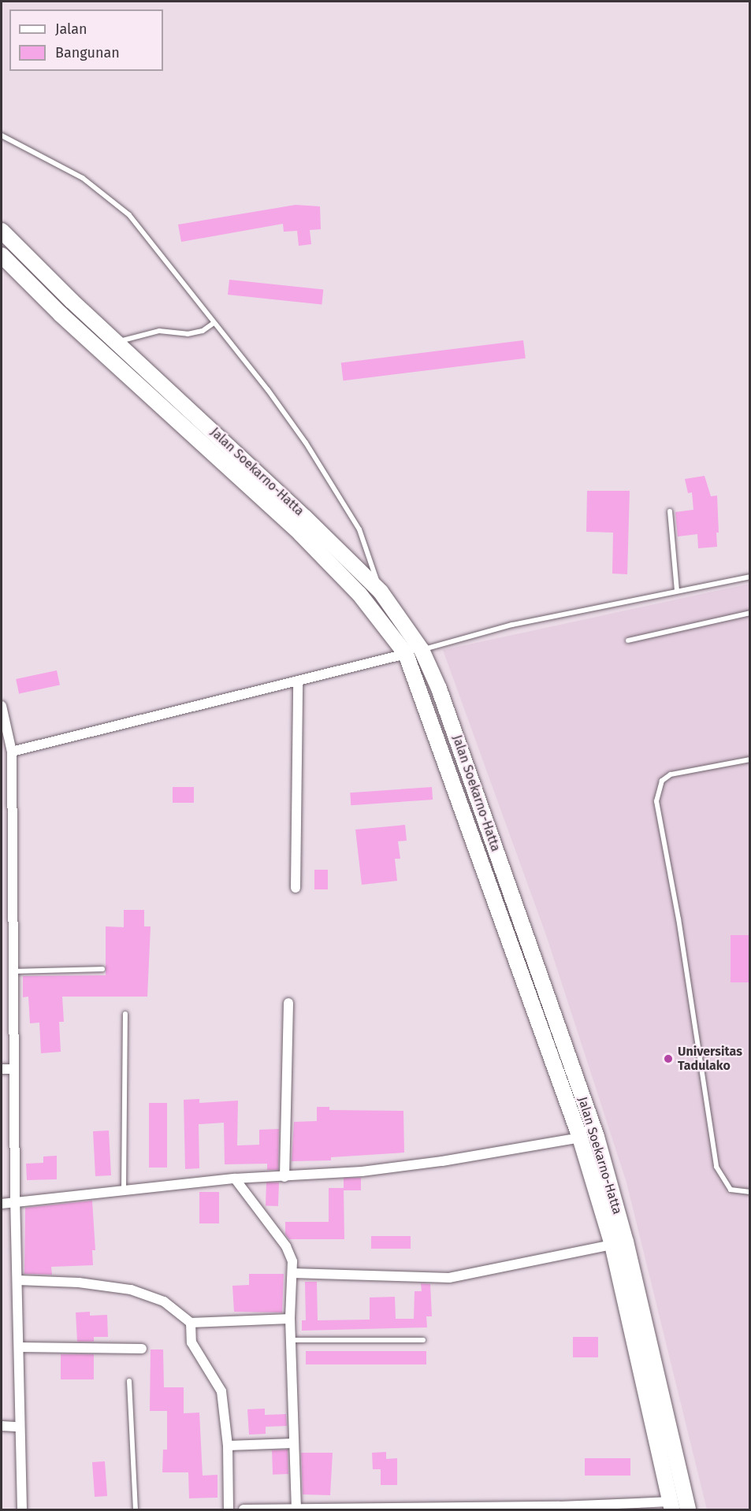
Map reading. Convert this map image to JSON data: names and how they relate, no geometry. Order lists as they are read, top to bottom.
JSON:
{
  "streets": {
    "main road": ["Jalan Soekarno-Hatta"]
  },
  "places": ["Universitas Tadulako"],
  "legend": ["Jalan", "Bangunan"]
}
